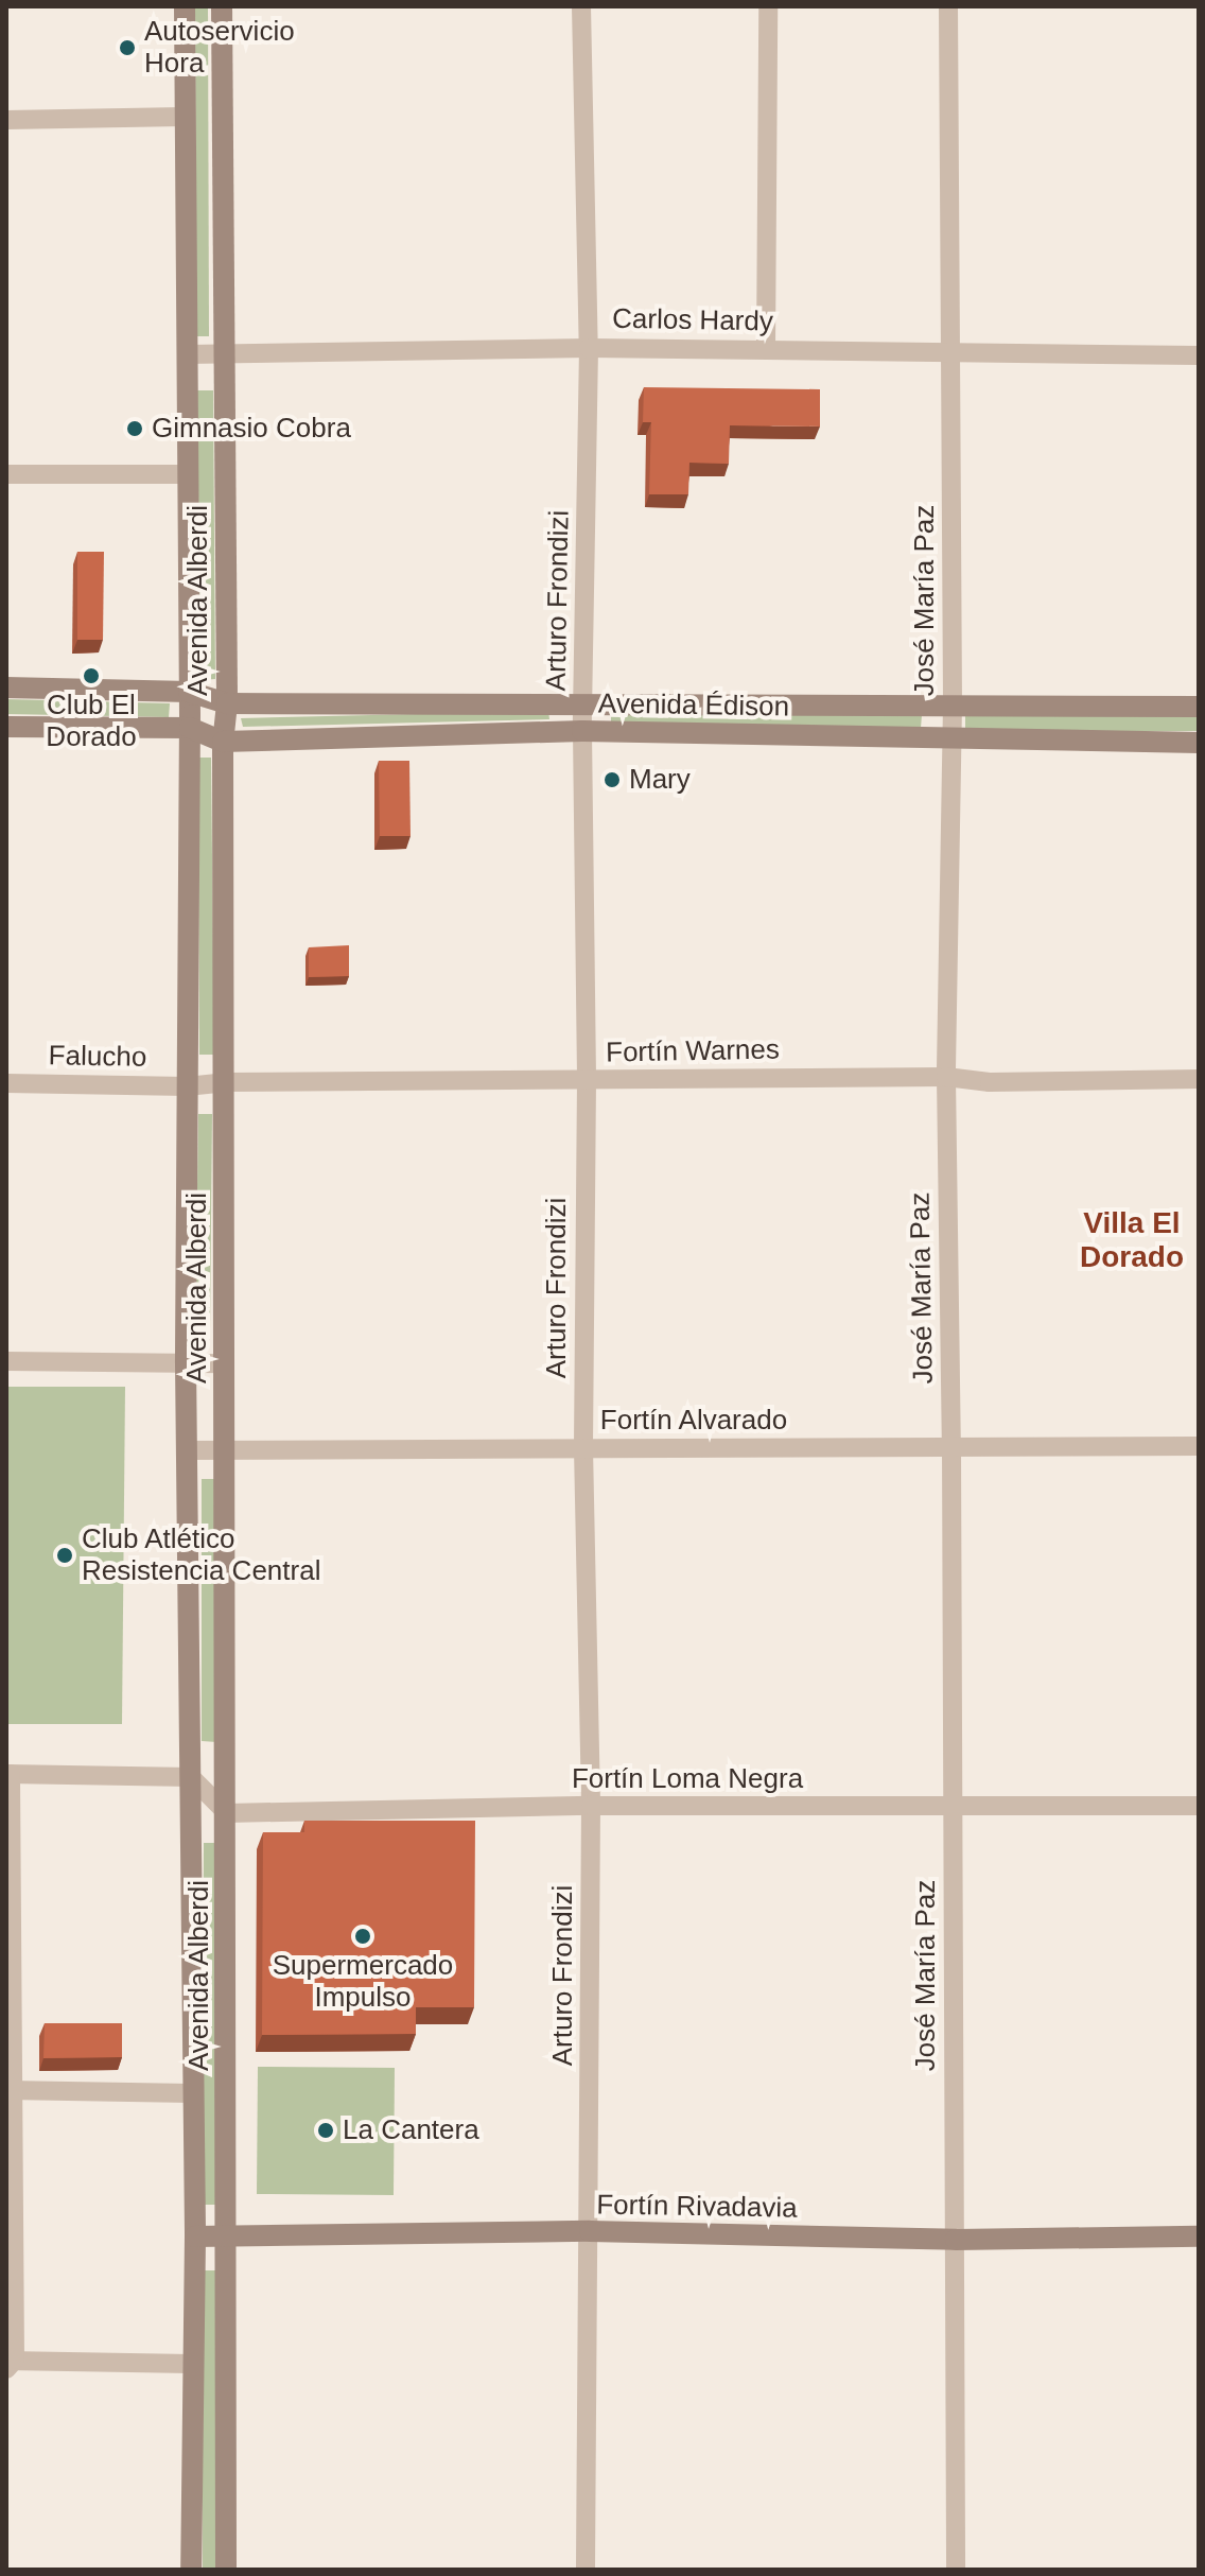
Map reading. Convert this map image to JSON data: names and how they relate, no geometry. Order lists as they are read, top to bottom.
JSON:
{
  "streets": {
    "main road": ["Avenida Alberdi", "Avenida Édison", "Fortín Rivadavia"],
    "street": [
      "Carlos Hardy",
      "Arturo Frondizi",
      "José María Paz",
      "Fortín Warnes",
      "Falucho",
      "Fortín Alvarado",
      "Fortín Loma Negra"
    ]
  },
  "crossings": [
    ["Carlos Hardy", "Avenida Alberdi"],
    ["Carlos Hardy", "Arturo Frondizi"],
    ["Carlos Hardy", "José María Paz"],
    ["Avenida Alberdi", "Avenida Édison"],
    ["Avenida Alberdi", "Fortín Warnes"],
    ["Avenida Alberdi", "Falucho"],
    ["Avenida Alberdi", "Fortín Alvarado"],
    ["Avenida Alberdi", "Fortín Loma Negra"],
    ["Avenida Alberdi", "Fortín Rivadavia"],
    ["Arturo Frondizi", "Avenida Édison"],
    ["Arturo Frondizi", "Fortín Warnes"],
    ["Arturo Frondizi", "Fortín Alvarado"],
    ["Arturo Frondizi", "Fortín Loma Negra"],
    ["Arturo Frondizi", "Fortín Rivadavia"],
    ["José María Paz", "Avenida Édison"],
    ["José María Paz", "Fortín Warnes"],
    ["José María Paz", "Fortín Alvarado"],
    ["José María Paz", "Fortín Loma Negra"],
    ["José María Paz", "Fortín Rivadavia"],
    ["Fortín Warnes", "Falucho"]
  ],
  "districts": ["Villa El Dorado"],
  "places": [
    "Autoservicio Hora",
    "Gimnasio Cobra",
    "Club El Dorado",
    "Mary",
    "Club Atlético Resistencia Central",
    "Supermercado Impulso",
    "La Cantera"
  ]
}
